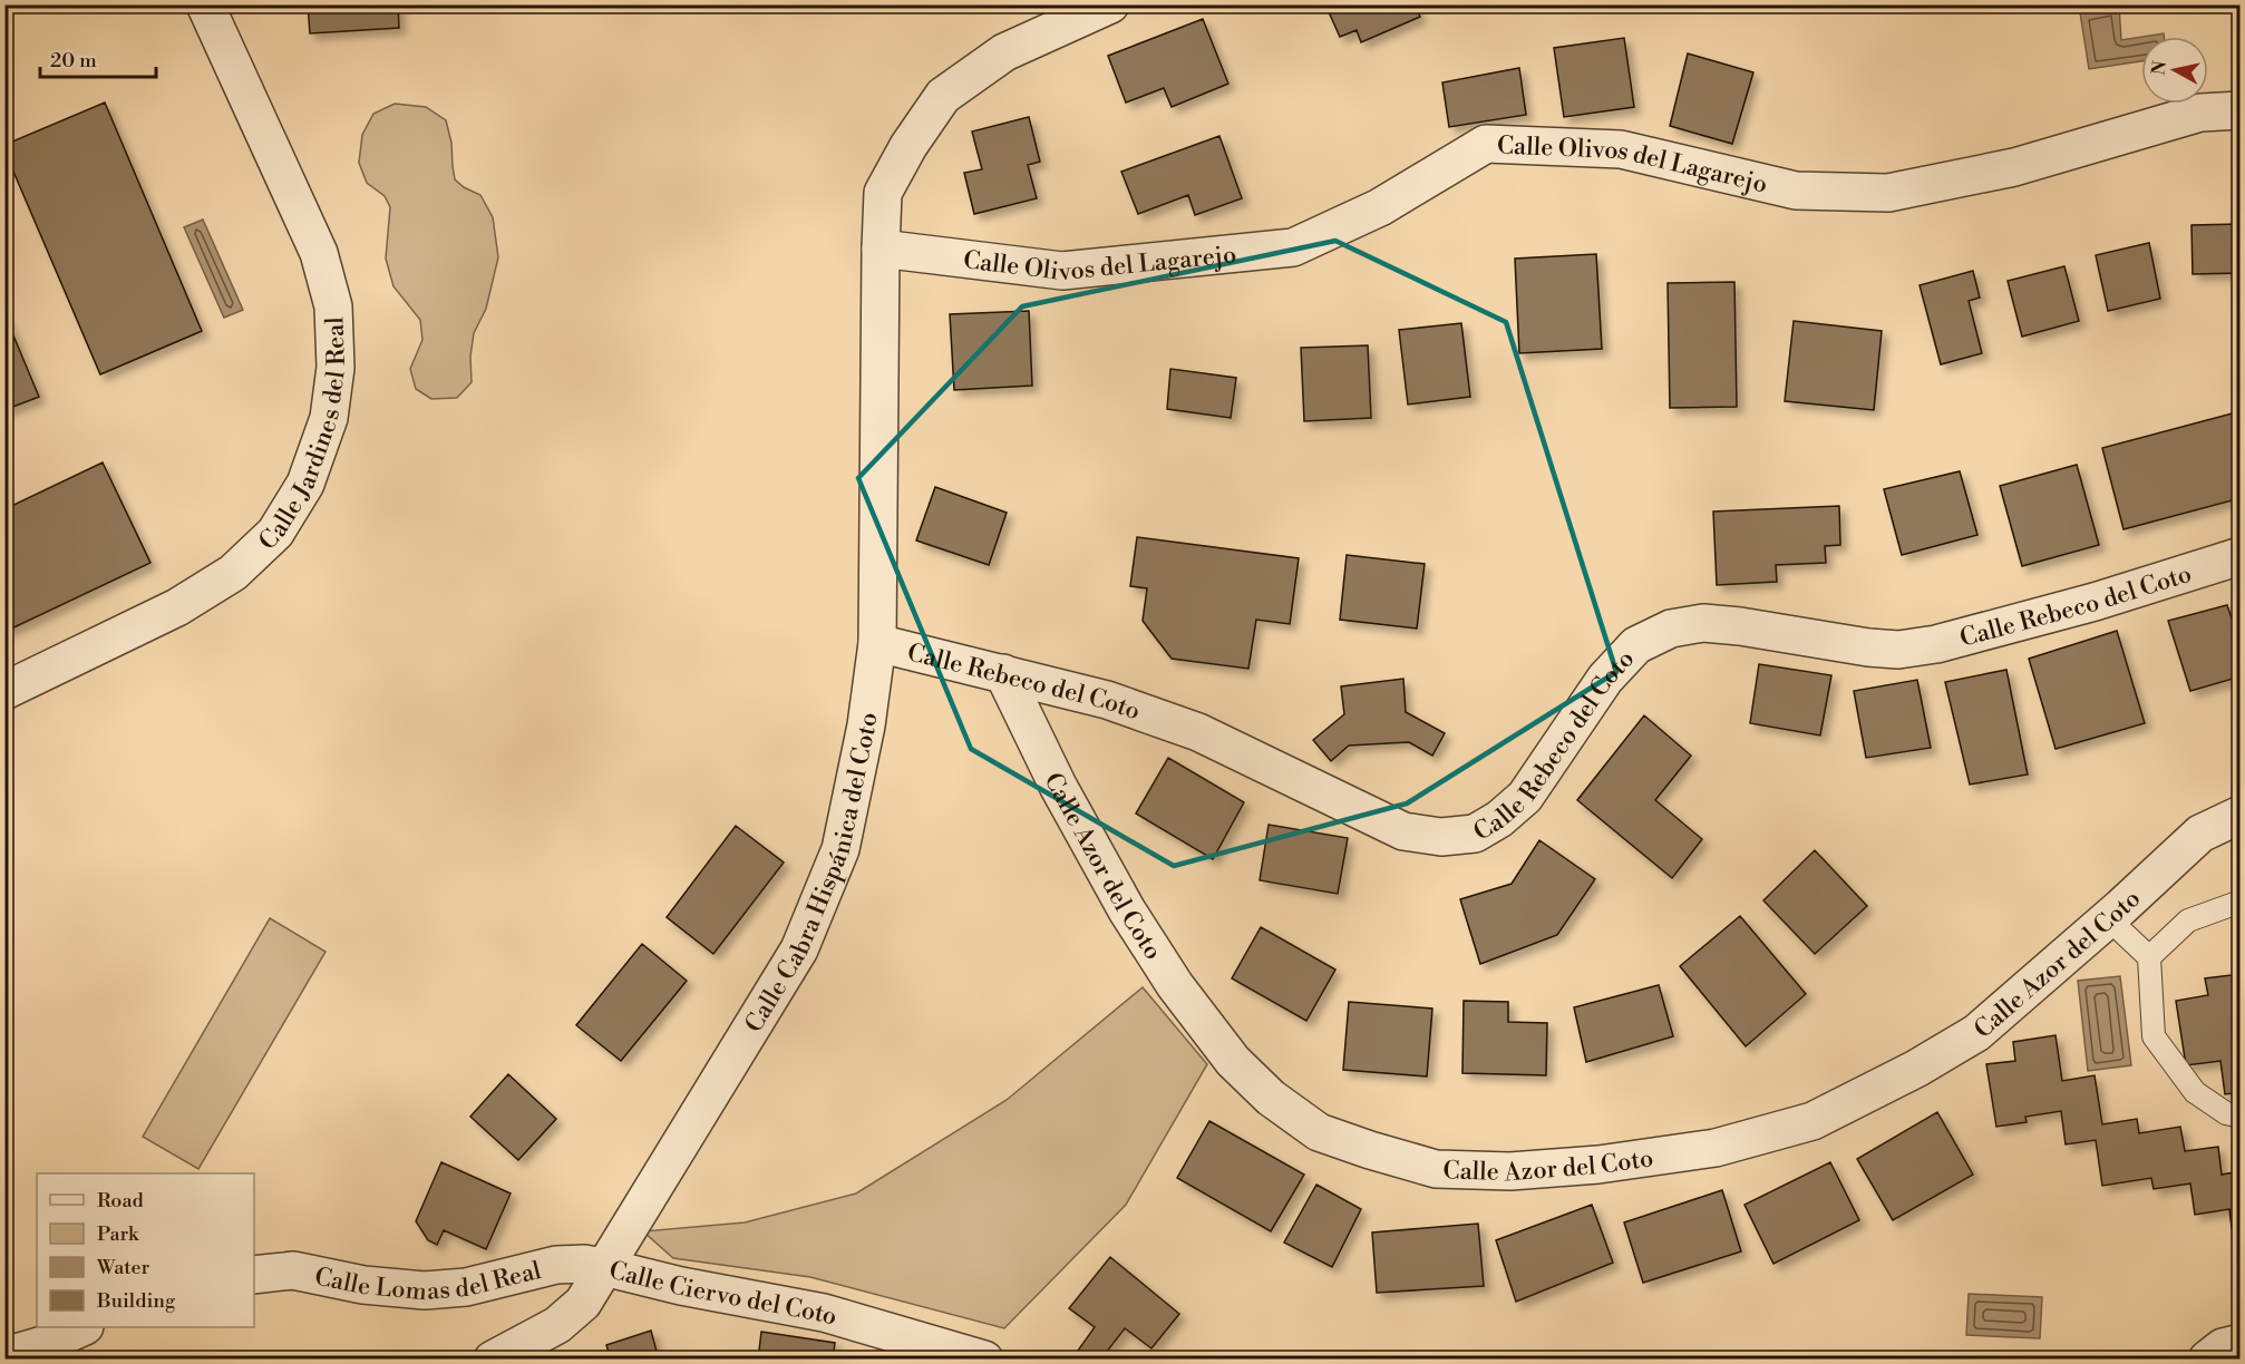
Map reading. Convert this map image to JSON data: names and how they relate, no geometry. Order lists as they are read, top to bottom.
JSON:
{
  "streets": {
    "street": [
      "Calle Olivos del Lagarejo",
      "Calle Jardines del Real",
      "Calle Rebeco del Coto",
      "Calle Azor del Coto",
      "Calle Cabra Hispánica del Coto",
      "Calle Lomas del Real",
      "Calle Ciervo del Coto"
    ]
  },
  "crossings": [
    ["Calle Olivos del Lagarejo", "Calle Cabra Hispánica del Coto"],
    ["Calle Rebeco del Coto", "Calle Azor del Coto"],
    ["Calle Rebeco del Coto", "Calle Cabra Hispánica del Coto"],
    ["Calle Cabra Hispánica del Coto", "Calle Lomas del Real"],
    ["Calle Cabra Hispánica del Coto", "Calle Ciervo del Coto"],
    ["Calle Lomas del Real", "Calle Ciervo del Coto"]
  ],
  "legend": [
    "Road",
    "Park",
    "Water",
    "Building"
  ],
  "scale_bar": "20 m",
  "north": "left"
}
